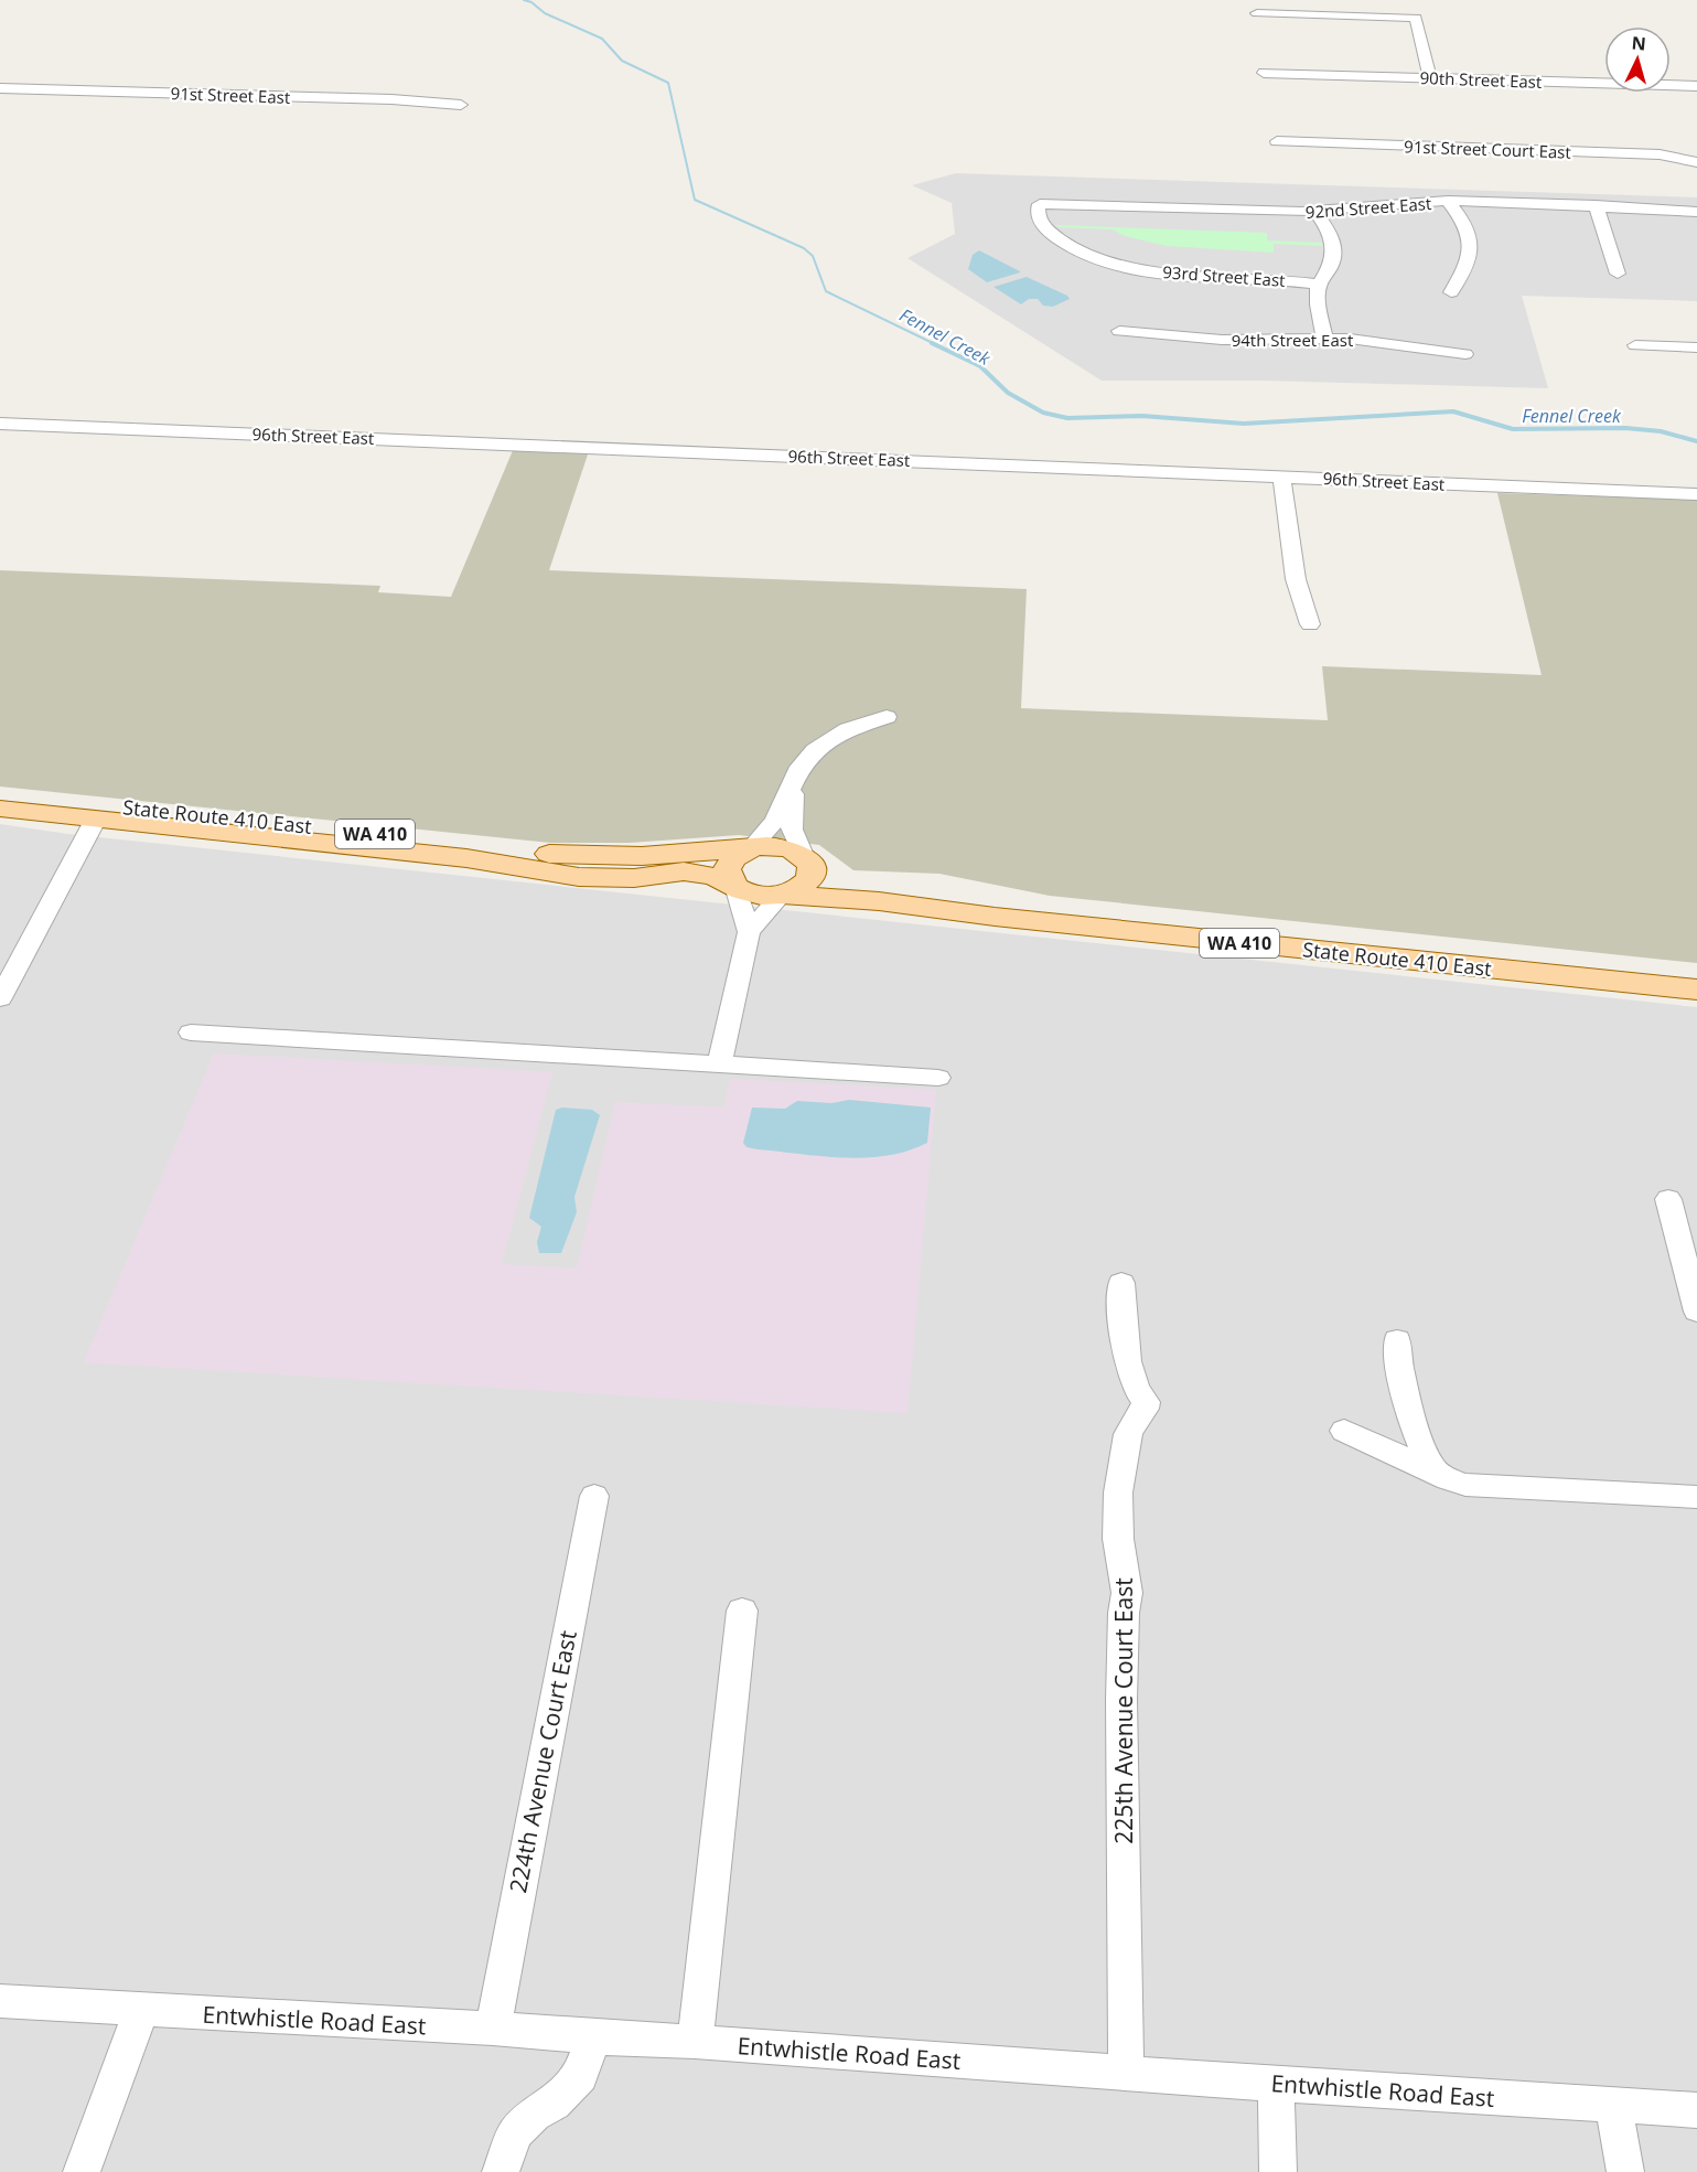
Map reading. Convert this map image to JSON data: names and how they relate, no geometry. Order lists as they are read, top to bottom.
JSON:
{
  "streets": {
    "main road": ["State Route 410 East", "WA 410"],
    "street": [
      "90th Street East",
      "91st Street East",
      "91st Street Court East",
      "92nd Street East",
      "93rd Street East",
      "94th Street East",
      "96th Street East",
      "225th Avenue Court East",
      "224th Avenue Court East",
      "Entwhistle Road East"
    ]
  },
  "crossings": [
    ["92nd Street East", "93rd Street East"],
    ["State Route 410 East", "WA 410"],
    ["225th Avenue Court East", "Entwhistle Road East"],
    ["224th Avenue Court East", "Entwhistle Road East"]
  ],
  "water": ["Fennel Creek"],
  "north": "top"
}
